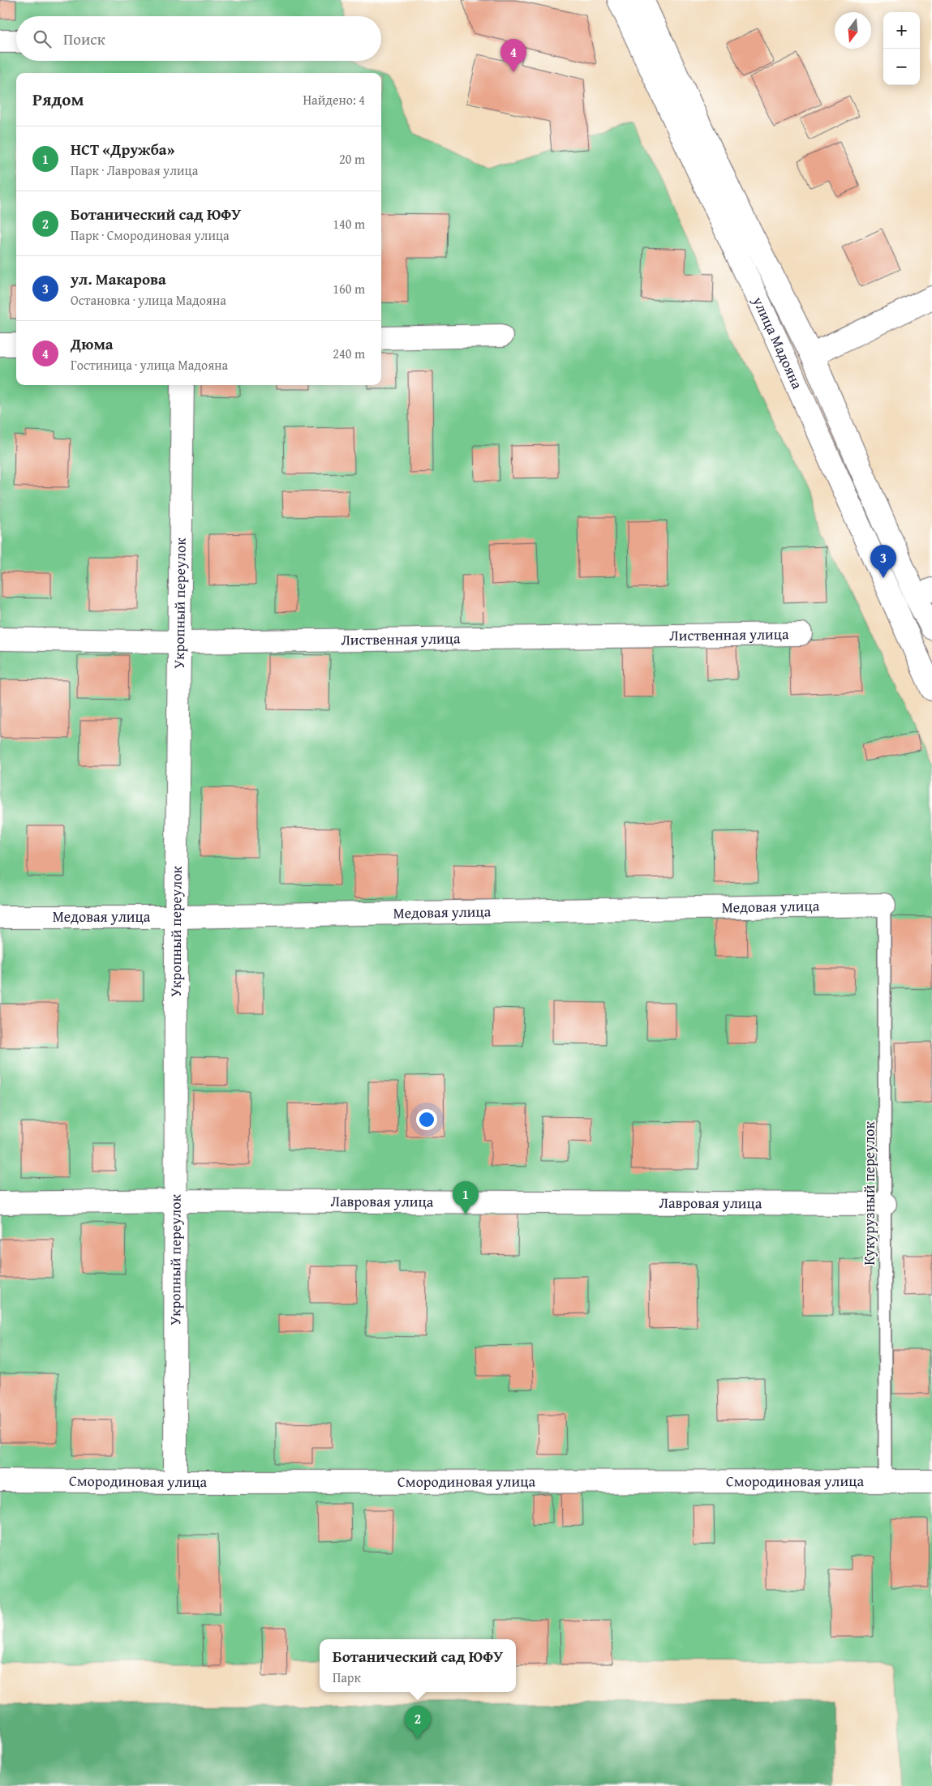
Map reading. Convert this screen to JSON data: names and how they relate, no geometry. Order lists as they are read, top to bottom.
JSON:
{
  "streets": {
    "street": [
      "улица Мадояна",
      "Укропный переулок",
      "Лиственная улица",
      "Медовая улица",
      "Лавровая улица",
      "Смородиновая улица"
    ],
    "lane": ["Кукурузный переулок"]
  },
  "crossings": [
    ["Укропный переулок", "Лиственная улица"],
    ["Укропный переулок", "Медовая улица"],
    ["Укропный переулок", "Лавровая улица"],
    ["Укропный переулок", "Смородиновая улица"],
    ["Медовая улица", "Кукурузный переулок"],
    ["Кукурузный переулок", "Лавровая улица"],
    ["Кукурузный переулок", "Смородиновая улица"]
  ],
  "north": "bottom",
  "page": {
    "map_buttons": ["+", "−"],
    "search": "Поиск",
    "pins": [
      "4",
      "3",
      "1",
      "2"
    ],
    "heading": ["Рядом", "Найдено: 4"],
    "list": [
      {
        "mark": "1",
        "name": "НСТ «Дружба»",
        "note": "Парк · Лавровая улица",
        "value": "20 m"
      },
      {
        "mark": "2",
        "name": "Ботанический сад ЮФУ",
        "note": "Парк · Смородиновая улица",
        "value": "140 m"
      },
      {
        "mark": "3",
        "name": "ул. Макарова",
        "note": "Остановка · улица Мадояна",
        "value": "160 m"
      },
      {
        "mark": "4",
        "name": "Дюма",
        "note": "Гостиница · улица Мадояна",
        "value": "240 m"
      }
    ],
    "popup": ["Ботанический сад ЮФУ", "Парк"]
  }
}
